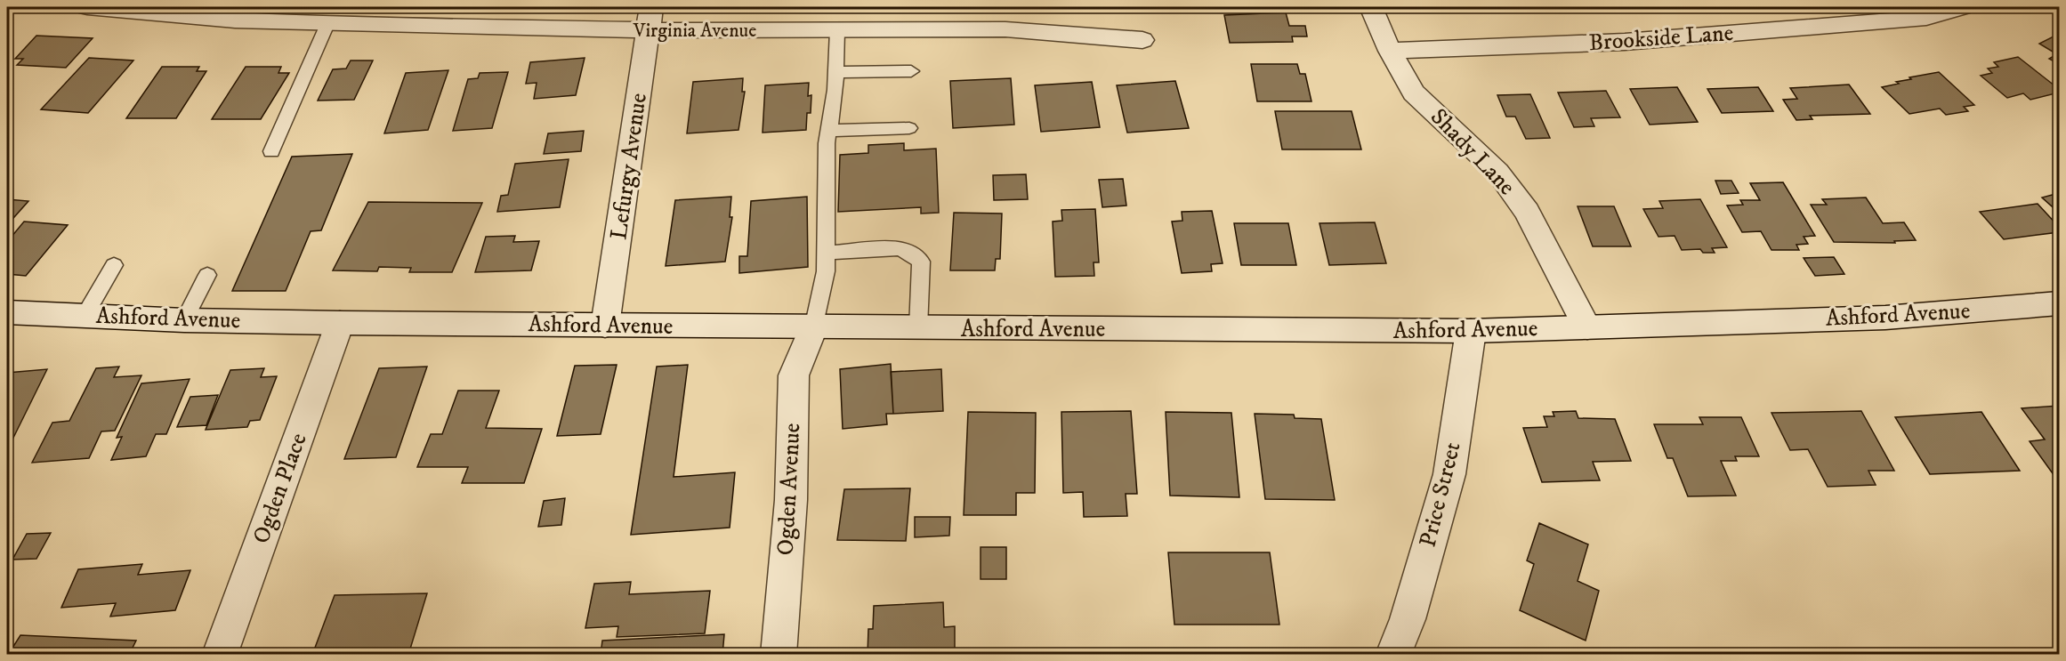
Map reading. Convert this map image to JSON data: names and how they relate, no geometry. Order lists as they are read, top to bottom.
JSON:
{
  "streets": {
    "street": [
      "Virginia Avenue",
      "Brookside Lane",
      "Shady Lane",
      "Lefurgy Avenue",
      "Ashford Avenue",
      "Ogden Place",
      "Ogden Avenue",
      "Price Street"
    ]
  },
  "crossings": [
    ["Virginia Avenue", "Lefurgy Avenue"],
    ["Brookside Lane", "Shady Lane"],
    ["Shady Lane", "Ashford Avenue"],
    ["Lefurgy Avenue", "Ashford Avenue"],
    ["Ashford Avenue", "Ogden Place"],
    ["Ashford Avenue", "Ogden Avenue"],
    ["Ashford Avenue", "Price Street"]
  ]
}
